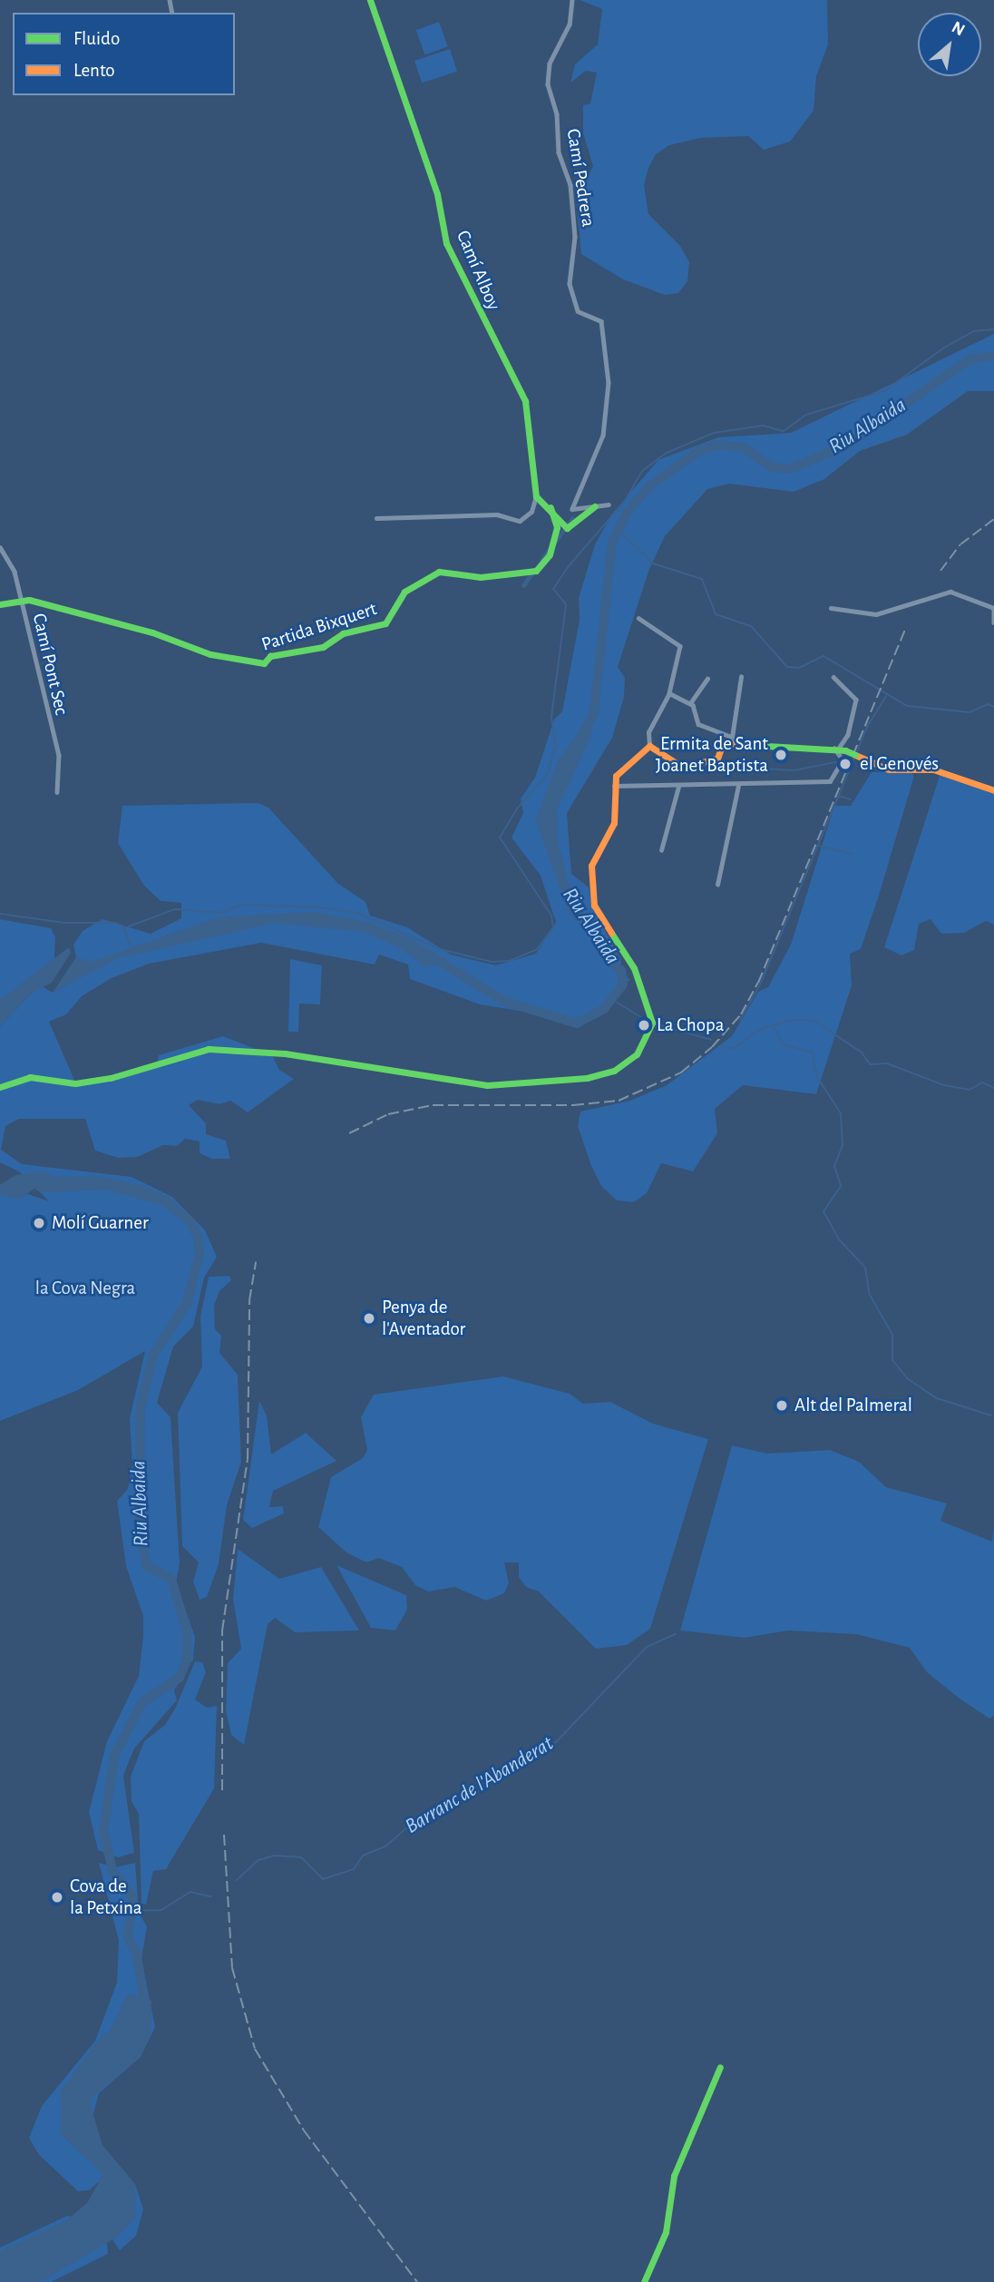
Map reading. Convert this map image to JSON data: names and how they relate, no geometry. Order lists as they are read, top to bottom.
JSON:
{
  "streets": {
    "street": [
      "Camí Pedrera",
      "Camí Alboy",
      "Partida Bixquert",
      "Camí Pont Sec"
    ]
  },
  "crossings": [
    ["Partida Bixquert", "Camí Pont Sec"]
  ],
  "water": ["Riu Albaida", "Barranc de l'Abanderat"],
  "parks": ["la Cova Negra"],
  "places": [
    "Ermita de Sant Joanet Baptista",
    "el Genovés",
    "La Chopa",
    "Molí Guarner",
    "Penya de l'Aventador",
    "Alt del Palmeral",
    "Cova de la Petxina"
  ],
  "legend": ["Fluido", "Lento"],
  "north": "top right"
}
